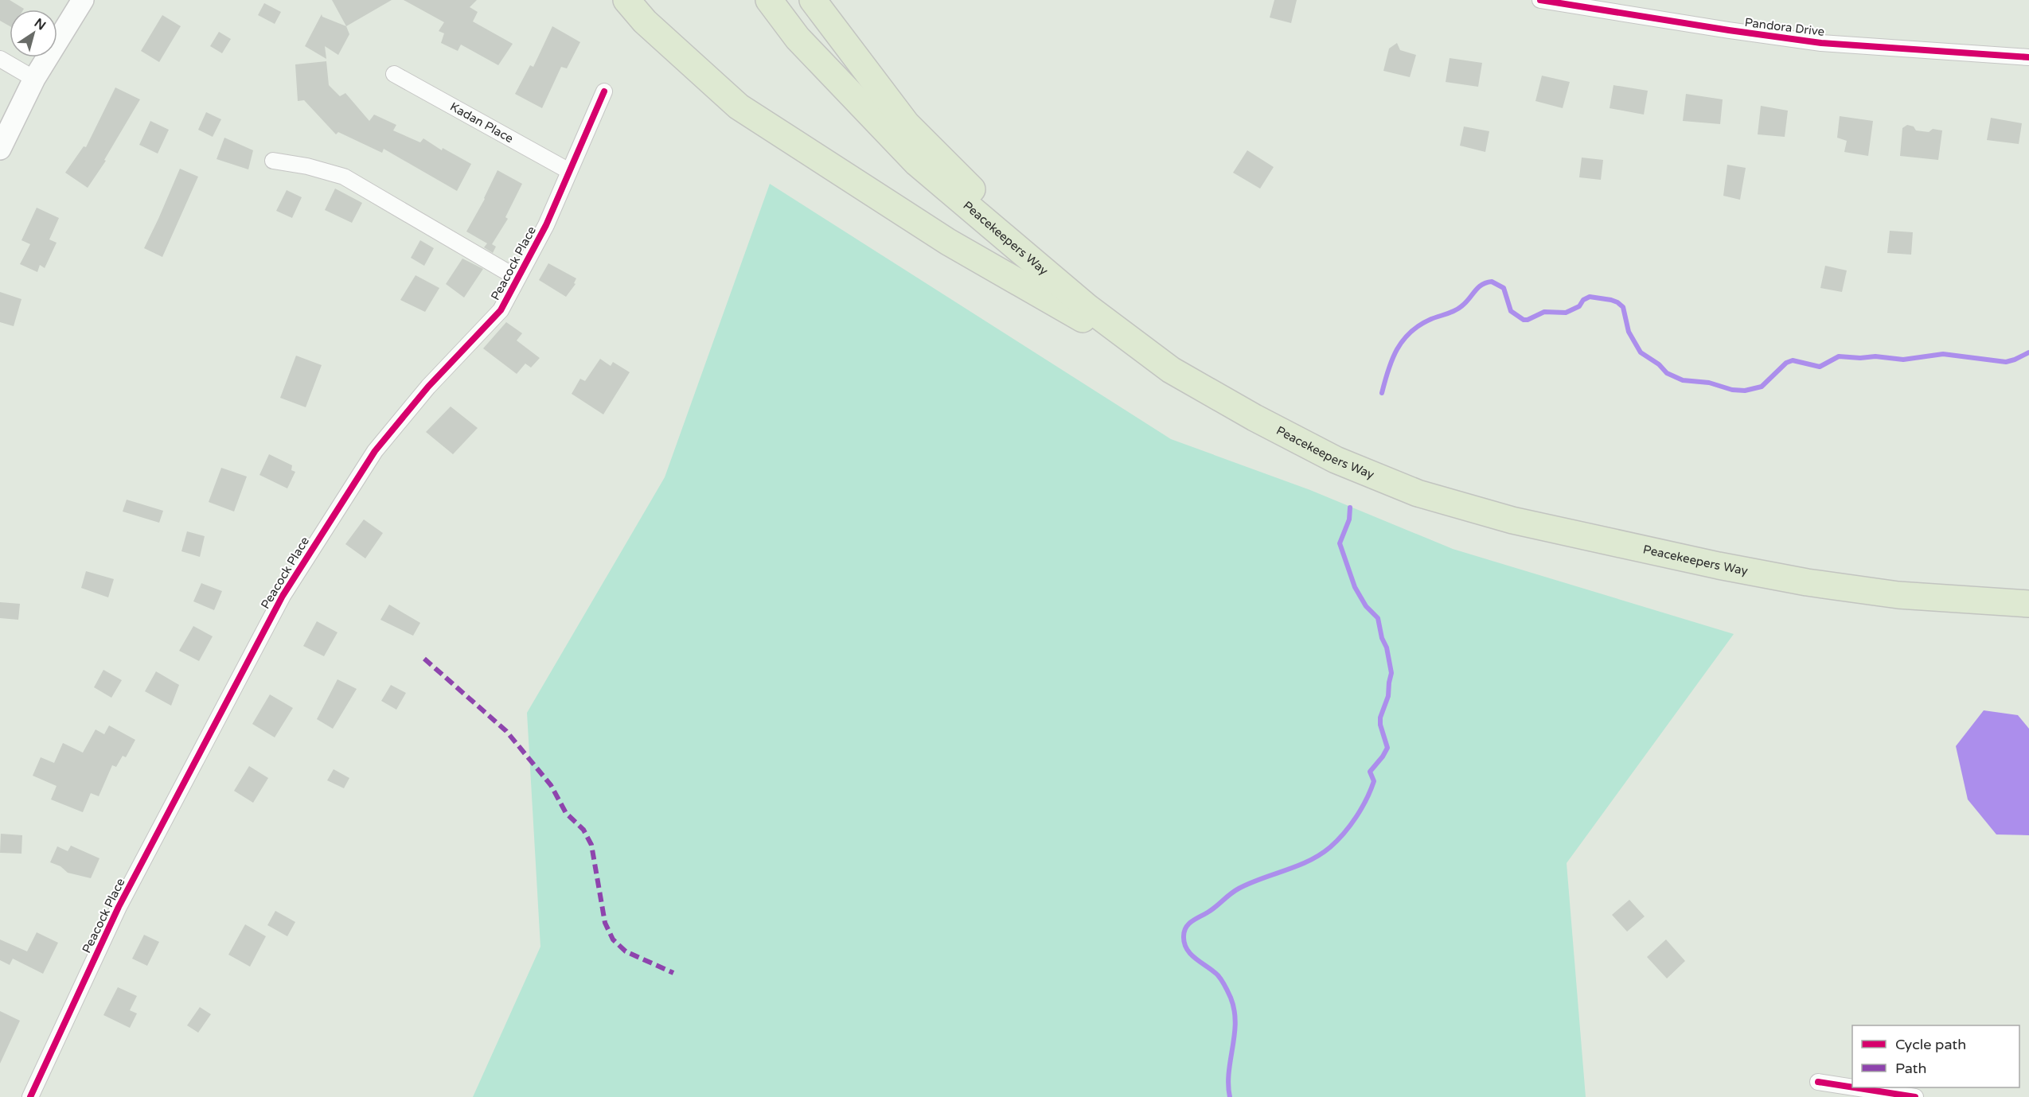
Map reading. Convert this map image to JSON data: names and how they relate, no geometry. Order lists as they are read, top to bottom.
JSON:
{
  "streets": {
    "highway": ["Peacekeepers Way"],
    "street": ["Pandora Drive", "Kadan Place", "Peacock Place"]
  },
  "crossings": [
    ["Kadan Place", "Peacock Place"]
  ],
  "legend": ["Cycle path", "Path"],
  "north": "top right"
}
